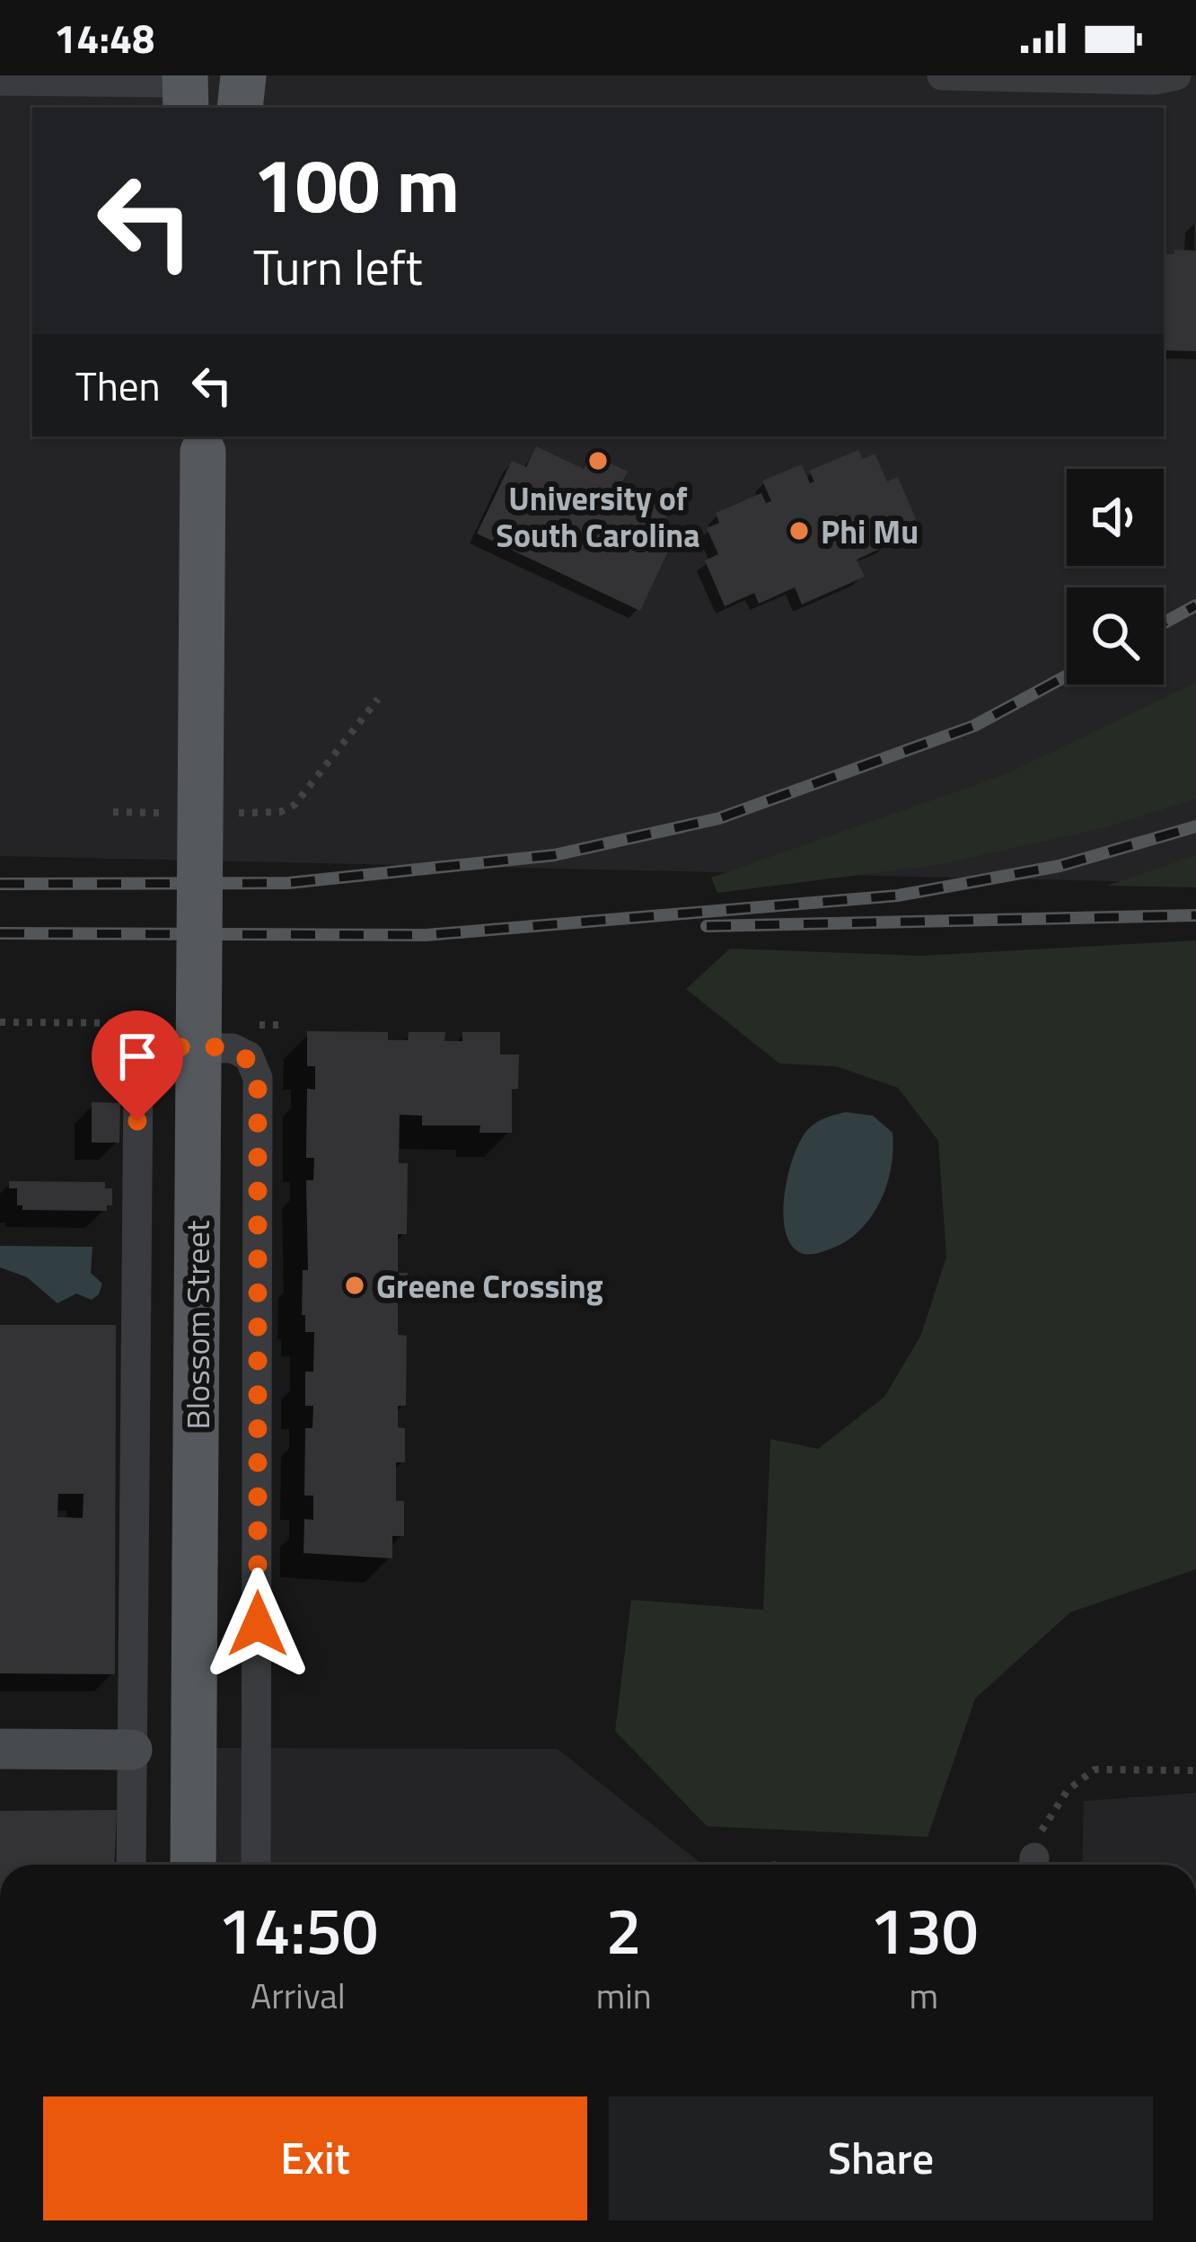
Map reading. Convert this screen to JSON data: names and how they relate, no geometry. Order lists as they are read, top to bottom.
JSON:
{
  "streets": {
    "main road": ["Blossom Street"]
  },
  "places": ["University of South Carolina", "Phi Mu", "Greene Crossing"],
  "page": {
    "status": "14:48",
    "turn": ["100 m", "Turn left"],
    "then": "Then",
    "eta": [
      "14:50",
      "Arrival",
      "2",
      "min",
      "130",
      "m"
    ],
    "buttons": ["Exit", "Share"]
  }
}
